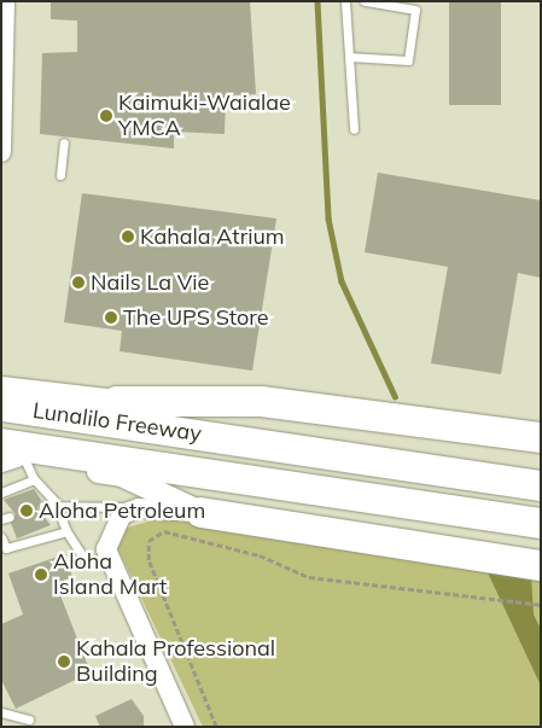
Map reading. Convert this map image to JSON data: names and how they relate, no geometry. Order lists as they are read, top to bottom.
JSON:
{
  "streets": {
    "highway": ["Lunalilo Freeway"]
  },
  "places": [
    "Kaimuki-Waialae YMCA",
    "Kahala Atrium",
    "Nails La Vie",
    "The UPS Store",
    "Aloha Petroleum",
    "Aloha Island Mart",
    "Kahala Professional Building"
  ]
}
